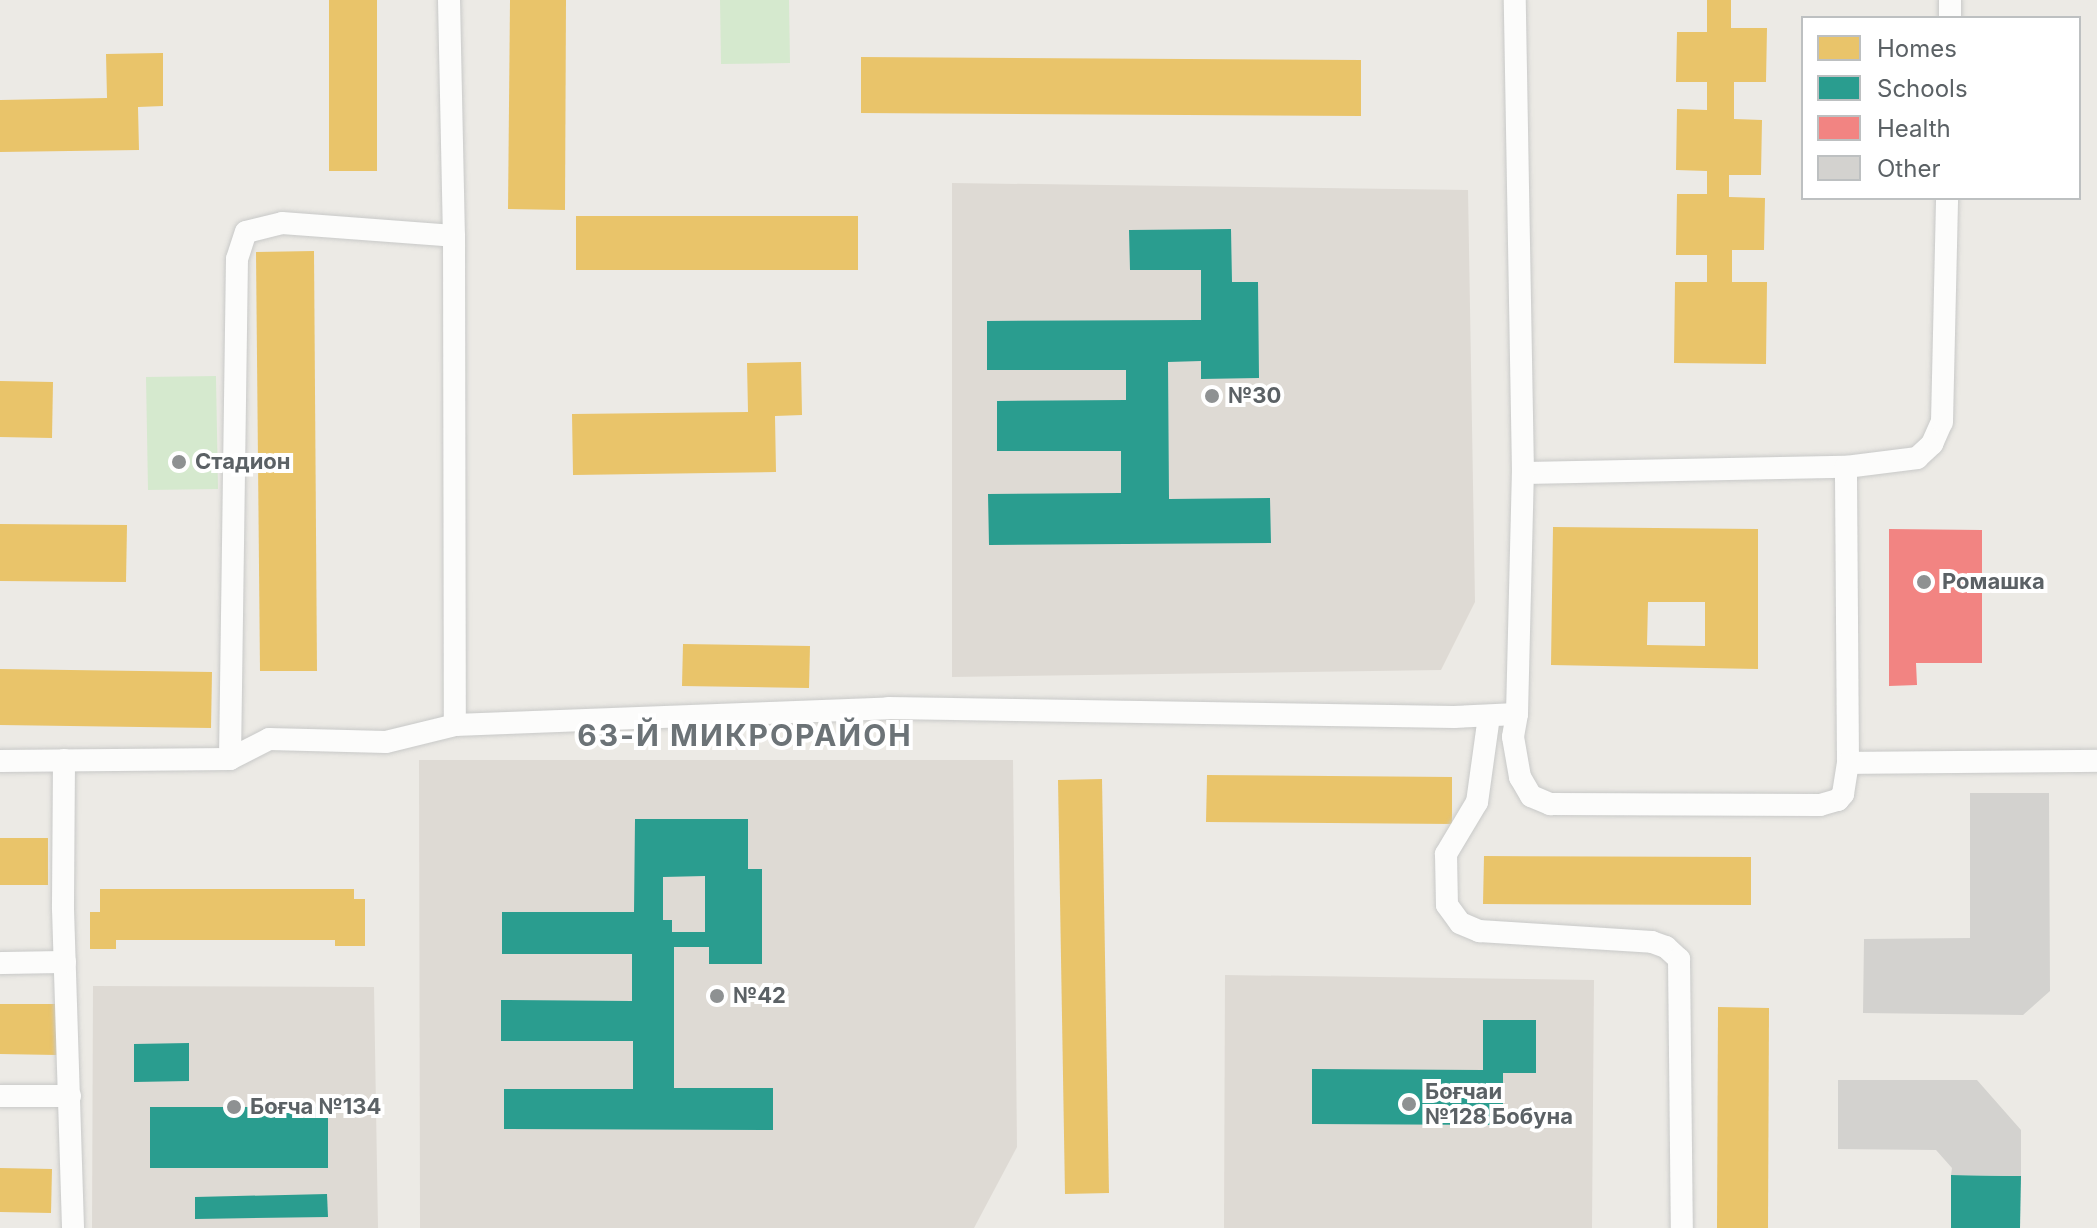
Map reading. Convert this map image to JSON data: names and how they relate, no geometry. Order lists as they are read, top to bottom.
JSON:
{
  "districts": ["63-Й МИКРОРАЙОН"],
  "places": [
    "№30",
    "Стадион",
    "Ромашка",
    "№42",
    "Боғчаи №128 Бобуна",
    "Боғча №134"
  ],
  "legend": [
    "Homes",
    "Schools",
    "Health",
    "Other"
  ]
}
